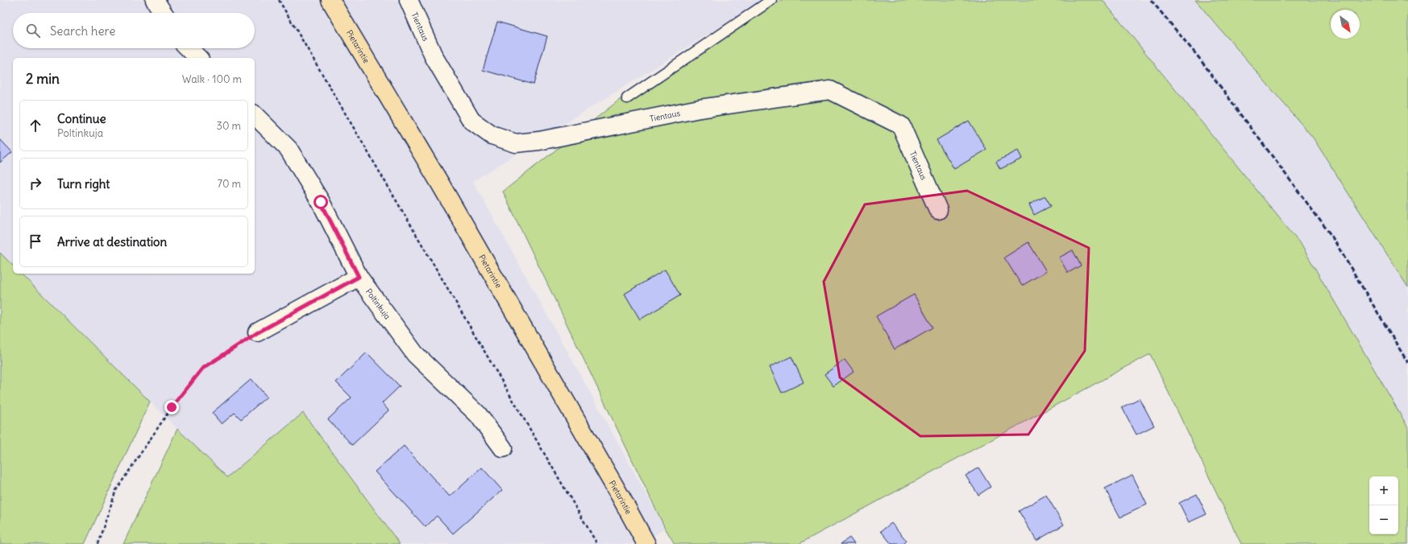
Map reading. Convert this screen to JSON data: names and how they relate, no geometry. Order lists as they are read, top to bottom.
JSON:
{
  "streets": {
    "main road": ["Pietarintie"],
    "street": ["Tientaus", "Poltinkuja"]
  },
  "north": "bottom right",
  "page": {
    "search": "Search here",
    "heading": ["2 min", "Walk · 100 m"],
    "list": [
      ["Continue", "Poltinkuja", "30 m"],
      ["Turn right", "70 m"],
      "Arrive at destination"
    ],
    "map_buttons": ["+", "−"]
  }
}
